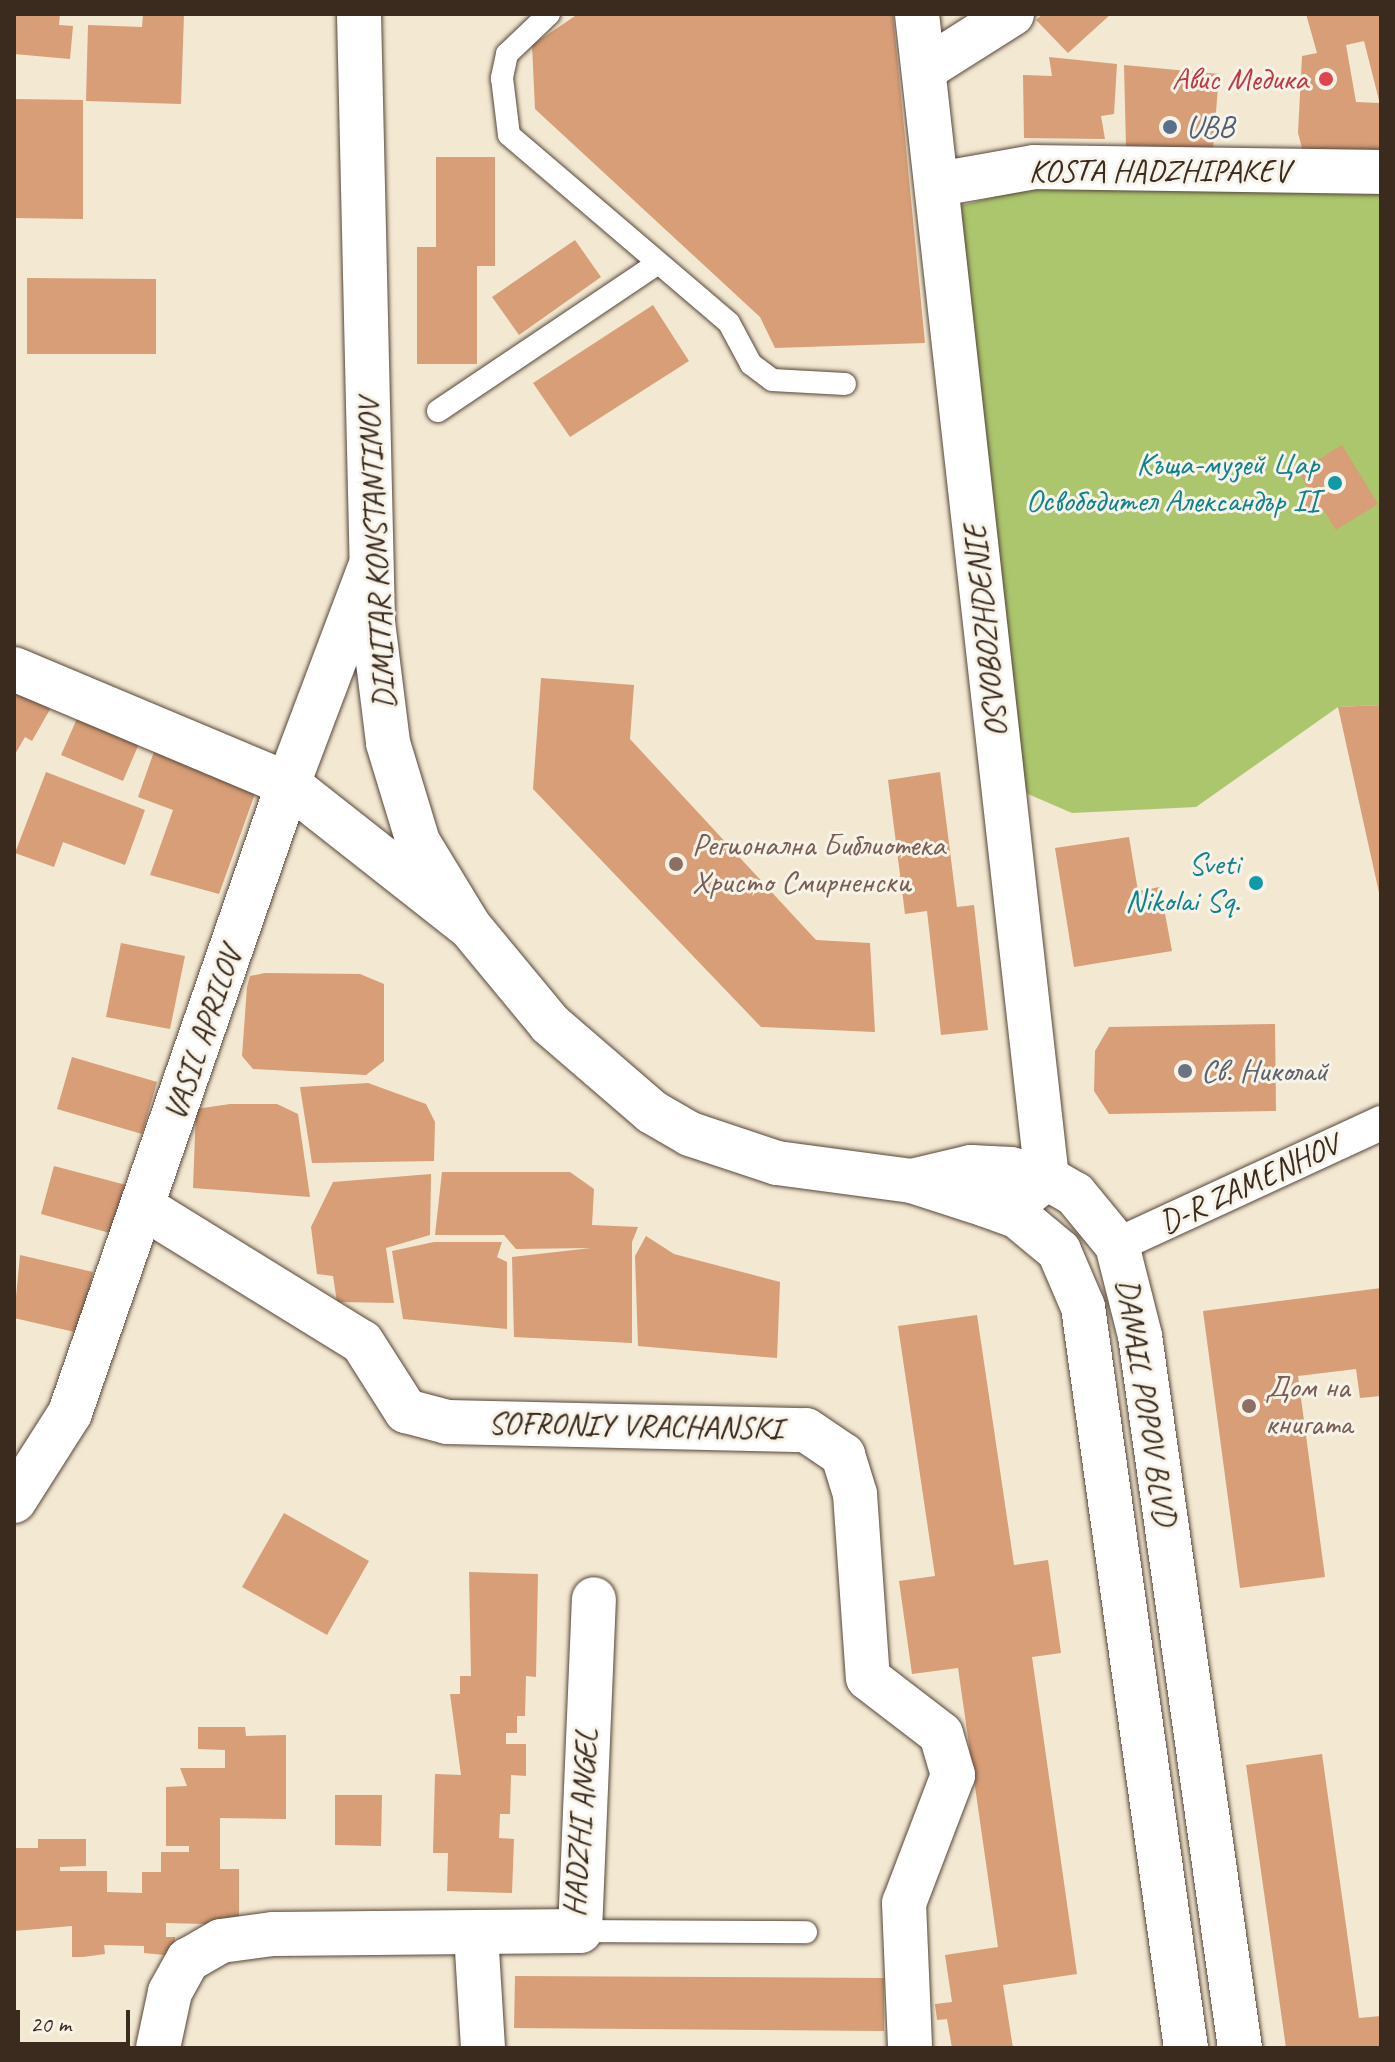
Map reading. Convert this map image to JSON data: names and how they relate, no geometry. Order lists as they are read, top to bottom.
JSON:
{
  "streets": {
    "street": [
      "KOSTA HADZHIPAKEV",
      "DIMITAR KONSTANTINOV",
      "OSVOBOZHDENIE",
      "VASIL APRILOV",
      "D-R ZAMENHOV",
      "DANAIL POPOV BLVD",
      "SOFRONIY VRACHANSKI",
      "HADZHI ANGEL"
    ]
  },
  "crossings": [
    ["KOSTA HADZHIPAKEV", "OSVOBOZHDENIE"],
    ["DIMITAR KONSTANTINOV", "VASIL APRILOV"],
    ["DIMITAR KONSTANTINOV", "DANAIL POPOV BLVD"],
    ["OSVOBOZHDENIE", "DANAIL POPOV BLVD"],
    ["VASIL APRILOV", "SOFRONIY VRACHANSKI"],
    ["D-R ZAMENHOV", "DANAIL POPOV BLVD"]
  ],
  "places": [
    "Авис Медика",
    "UBB",
    "Къща-музей Цар Освободител Александър II",
    "Регионална Библиотека Христо Смирненски",
    "Sveti Nikolai Sq.",
    "Св. Николай",
    "Дом на книгата"
  ],
  "scale_bar": "20 m"
}
